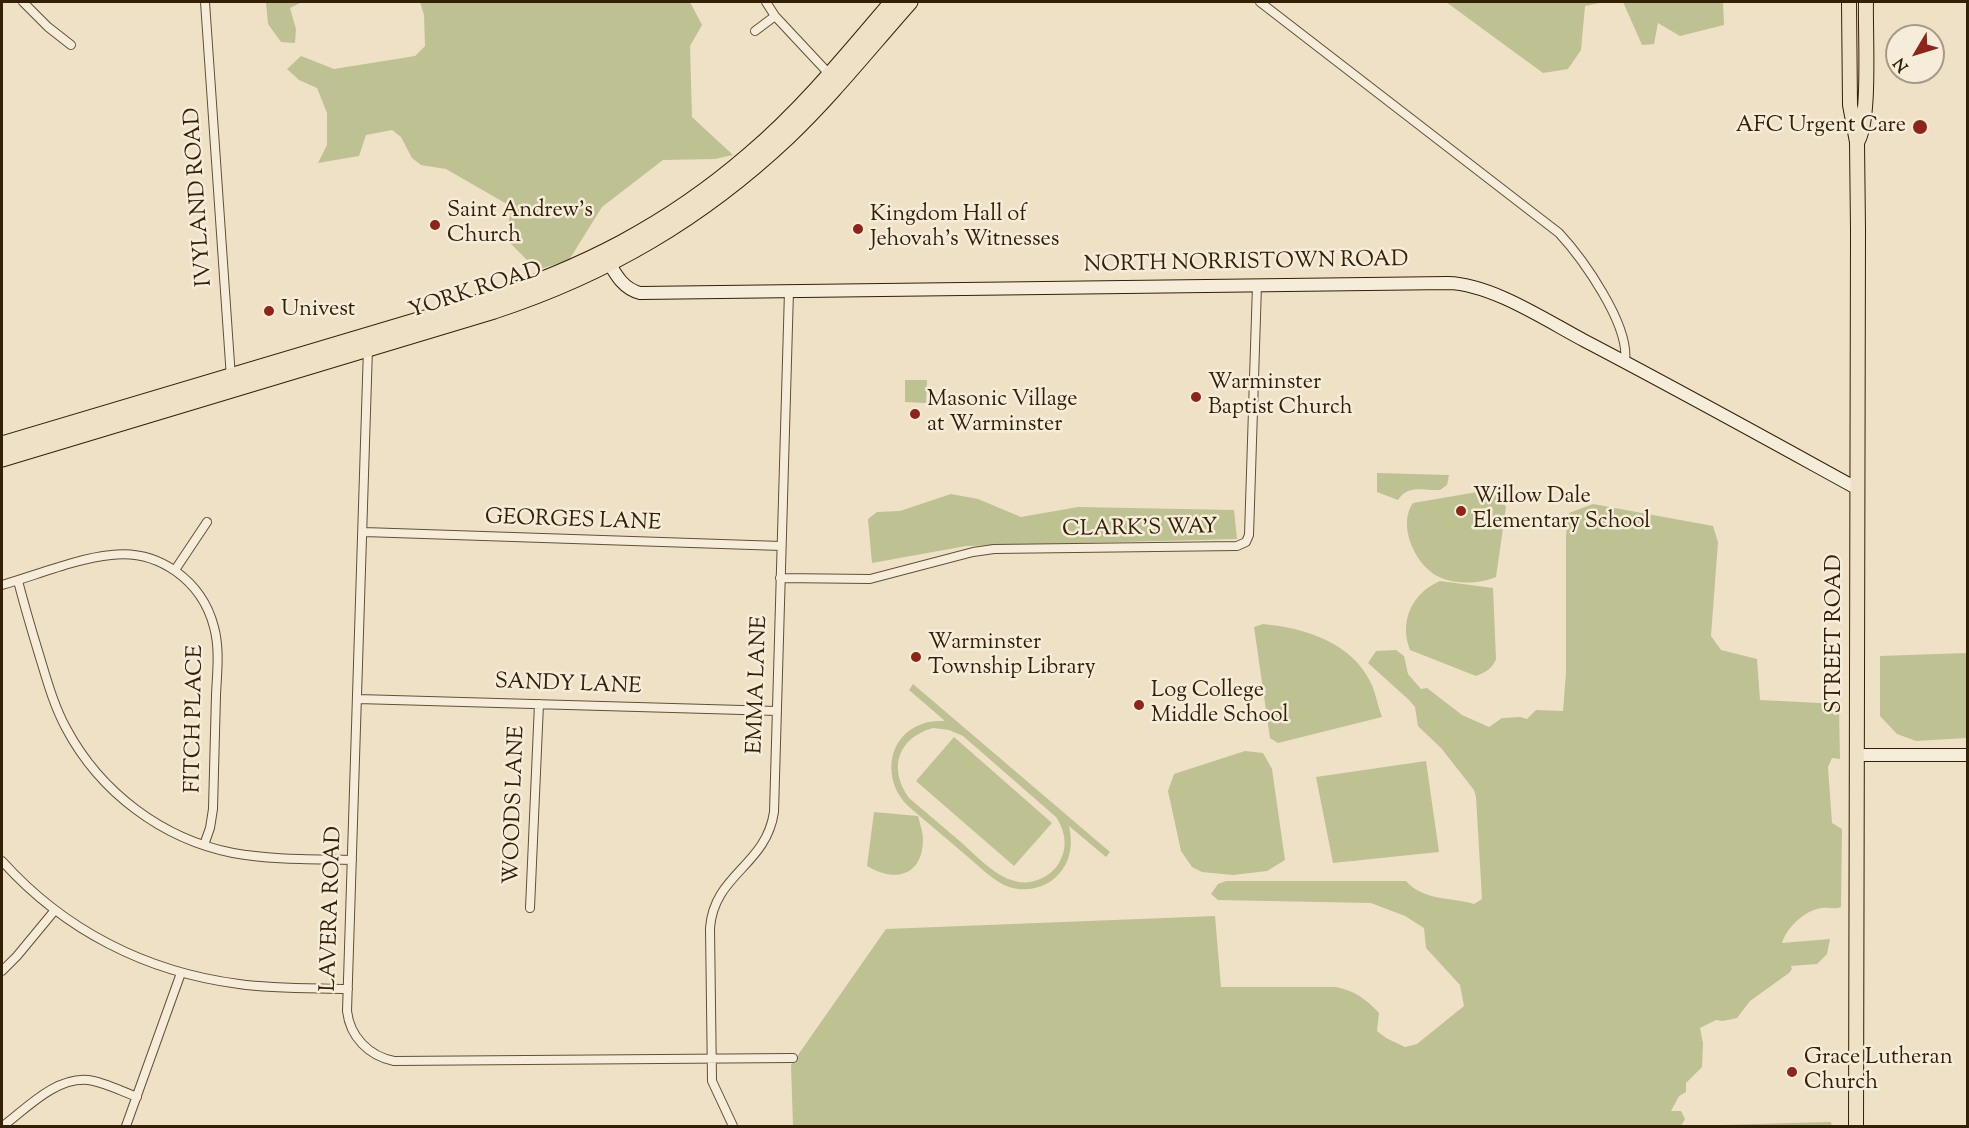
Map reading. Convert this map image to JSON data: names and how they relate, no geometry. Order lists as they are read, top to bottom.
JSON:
{
  "streets": {
    "highway": ["YORK ROAD"],
    "main road": ["STREET ROAD"],
    "street": [
      "IVYLAND ROAD",
      "NORTH NORRISTOWN ROAD",
      "GEORGES LANE",
      "CLARK'S WAY",
      "EMMA LANE",
      "SANDY LANE",
      "FITCH PLACE",
      "WOODS LANE",
      "LAVERA ROAD"
    ]
  },
  "crossings": [
    ["IVYLAND ROAD", "YORK ROAD"],
    ["NORTH NORRISTOWN ROAD", "YORK ROAD"],
    ["NORTH NORRISTOWN ROAD", "CLARK'S WAY"],
    ["NORTH NORRISTOWN ROAD", "STREET ROAD"],
    ["NORTH NORRISTOWN ROAD", "EMMA LANE"],
    ["YORK ROAD", "LAVERA ROAD"],
    ["GEORGES LANE", "EMMA LANE"],
    ["GEORGES LANE", "LAVERA ROAD"],
    ["CLARK'S WAY", "EMMA LANE"],
    ["EMMA LANE", "SANDY LANE"],
    ["EMMA LANE", "LAVERA ROAD"],
    ["SANDY LANE", "WOODS LANE"],
    ["SANDY LANE", "LAVERA ROAD"]
  ],
  "places": [
    "AFC Urgent Care",
    "Saint Andrew's Church",
    "Kingdom Hall of Jehovah's Witnesses",
    "Univest",
    "Warminster Baptist Church",
    "Masonic Village at Warminster",
    "Willow Dale Elementary School",
    "Warminster Township Library",
    "Log College Middle School",
    "Grace Lutheran Church"
  ],
  "north": "bottom left"
}
